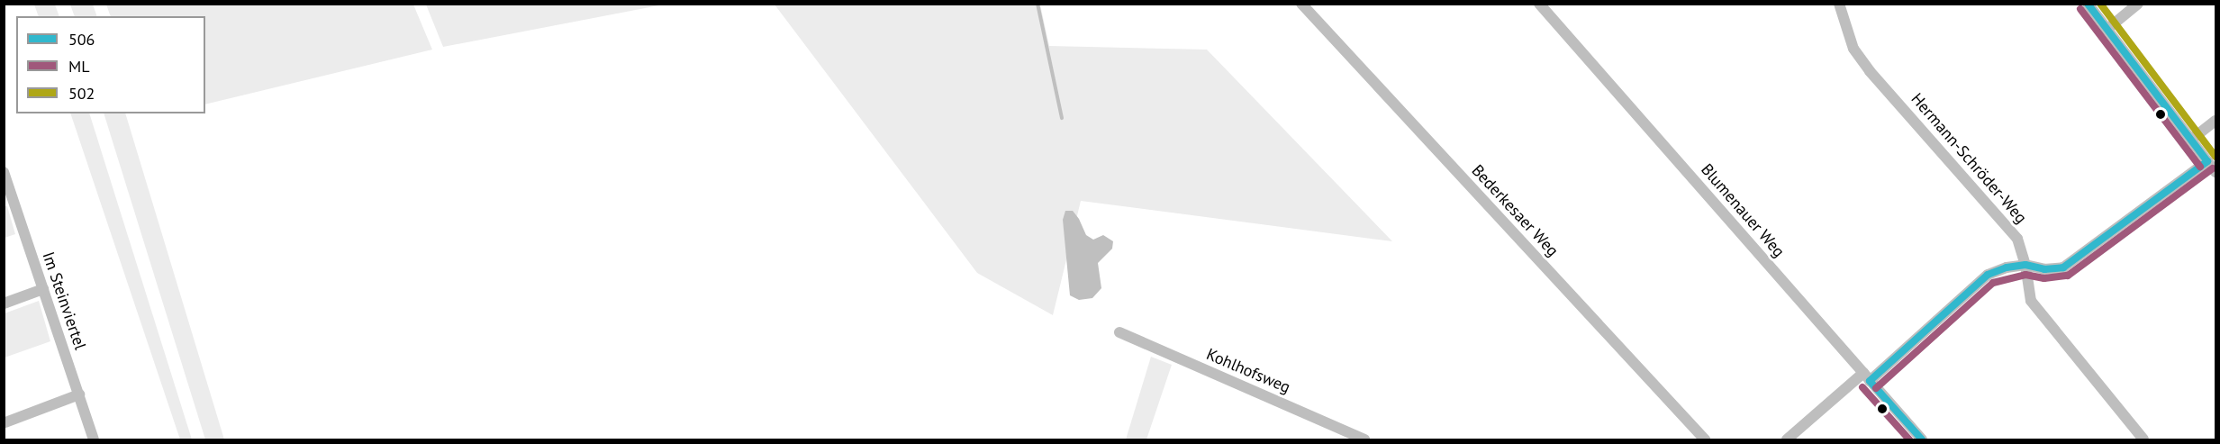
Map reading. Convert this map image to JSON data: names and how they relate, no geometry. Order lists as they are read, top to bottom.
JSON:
{
  "streets": {
    "street": [
      "Hermann-Schröder-Weg",
      "Bederkesaer Weg",
      "Blumenauer Weg",
      "Im Steinviertel",
      "Kohlhofsweg"
    ]
  },
  "lines": ["transit line 506", "transit line 502", "transit line ML"],
  "legend": ["506", "ML", "502"]
}
